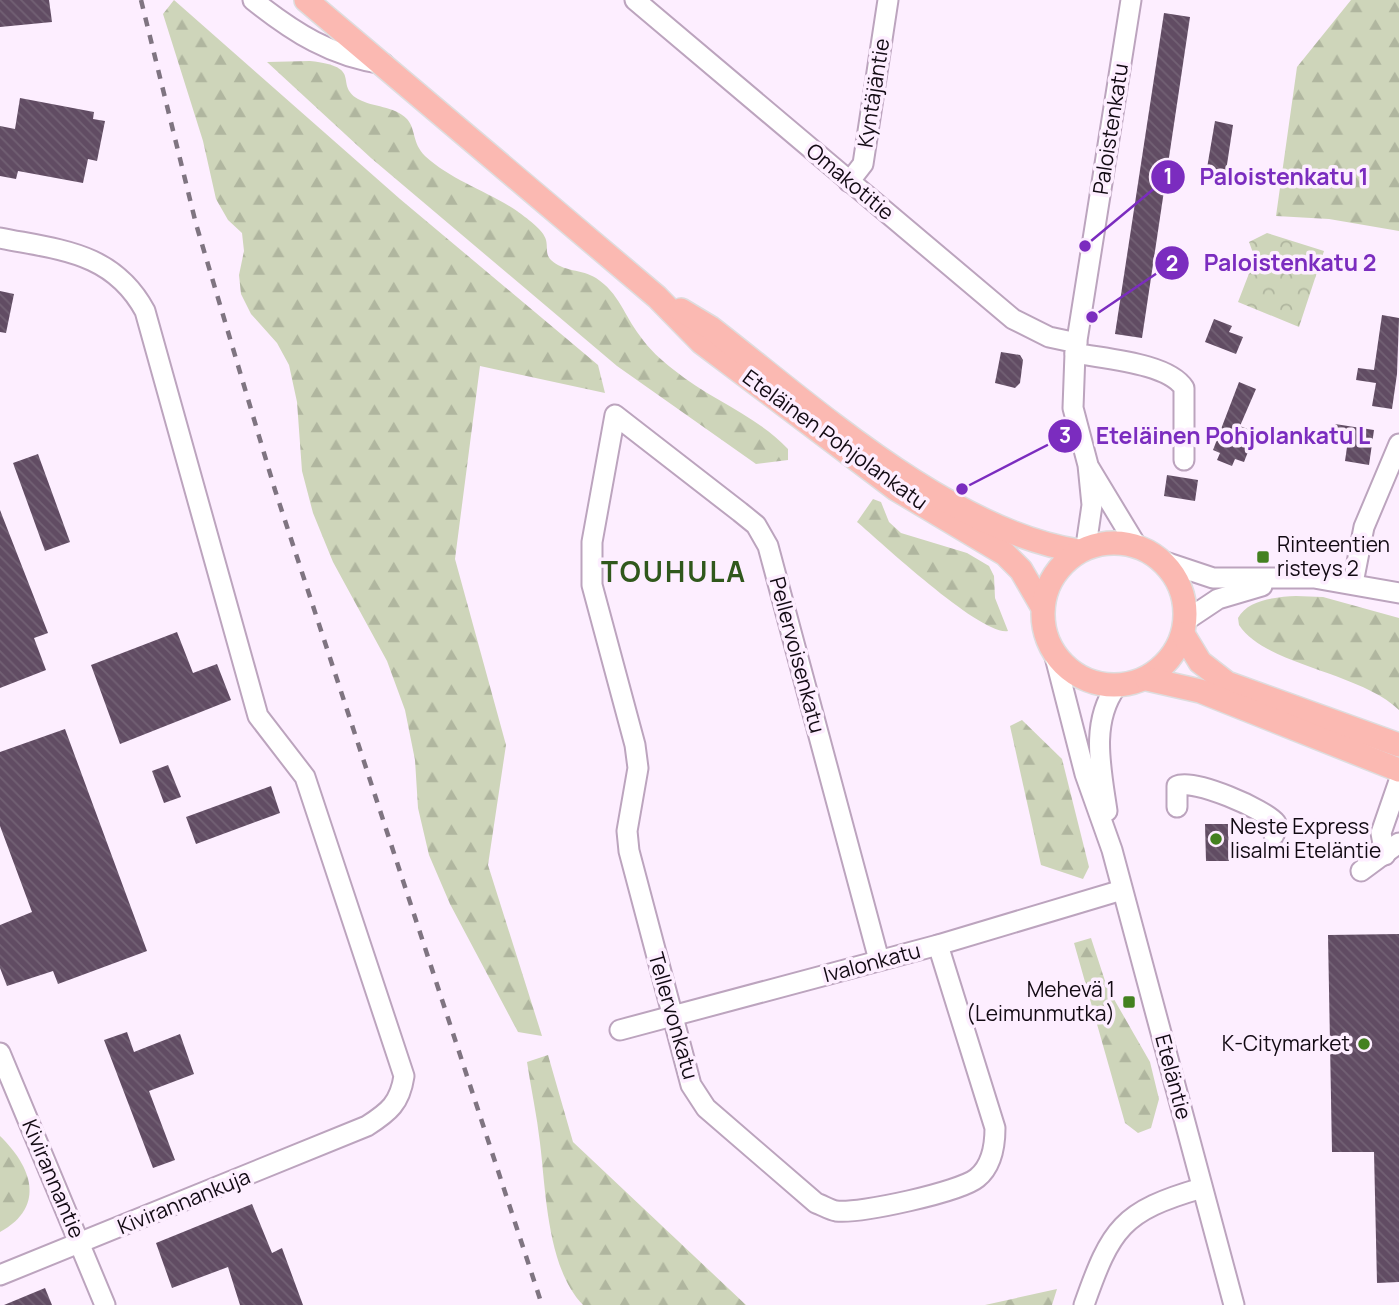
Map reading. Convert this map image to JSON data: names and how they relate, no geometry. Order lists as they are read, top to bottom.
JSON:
{
  "streets": {
    "main road": ["Eteläinen Pohjolankatu"],
    "street": [
      "Kyntäjäntie",
      "Paloistenkatu",
      "Omakotitie",
      "Pellervoisenkatu",
      "Ivalonkatu",
      "Tellervonkatu",
      "Eteläntie",
      "Kivirannantie",
      "Kivirannankuja"
    ]
  },
  "crossings": [
    ["Kyntäjäntie", "Omakotitie"],
    ["Paloistenkatu", "Omakotitie"],
    ["Paloistenkatu", "Eteläinen Pohjolankatu"],
    ["Paloistenkatu", "Eteläntie"],
    ["Eteläinen Pohjolankatu", "Eteläntie"],
    ["Pellervoisenkatu", "Ivalonkatu"],
    ["Pellervoisenkatu", "Tellervonkatu"],
    ["Ivalonkatu", "Tellervonkatu"],
    ["Ivalonkatu", "Eteläntie"],
    ["Kivirannantie", "Kivirannankuja"]
  ],
  "districts": ["TOUHULA"],
  "places": {
    "other": [
      "Paloistenkatu 1",
      "Paloistenkatu 2",
      "Eteläinen Pohjolankatu L",
      "Neste Express Iisalmi Eteläntie",
      "K-Citymarket"
    ],
    "transit": ["Rinteentien risteys 2", "Mehevä 1 (Leimunmutka)"]
  }
}
